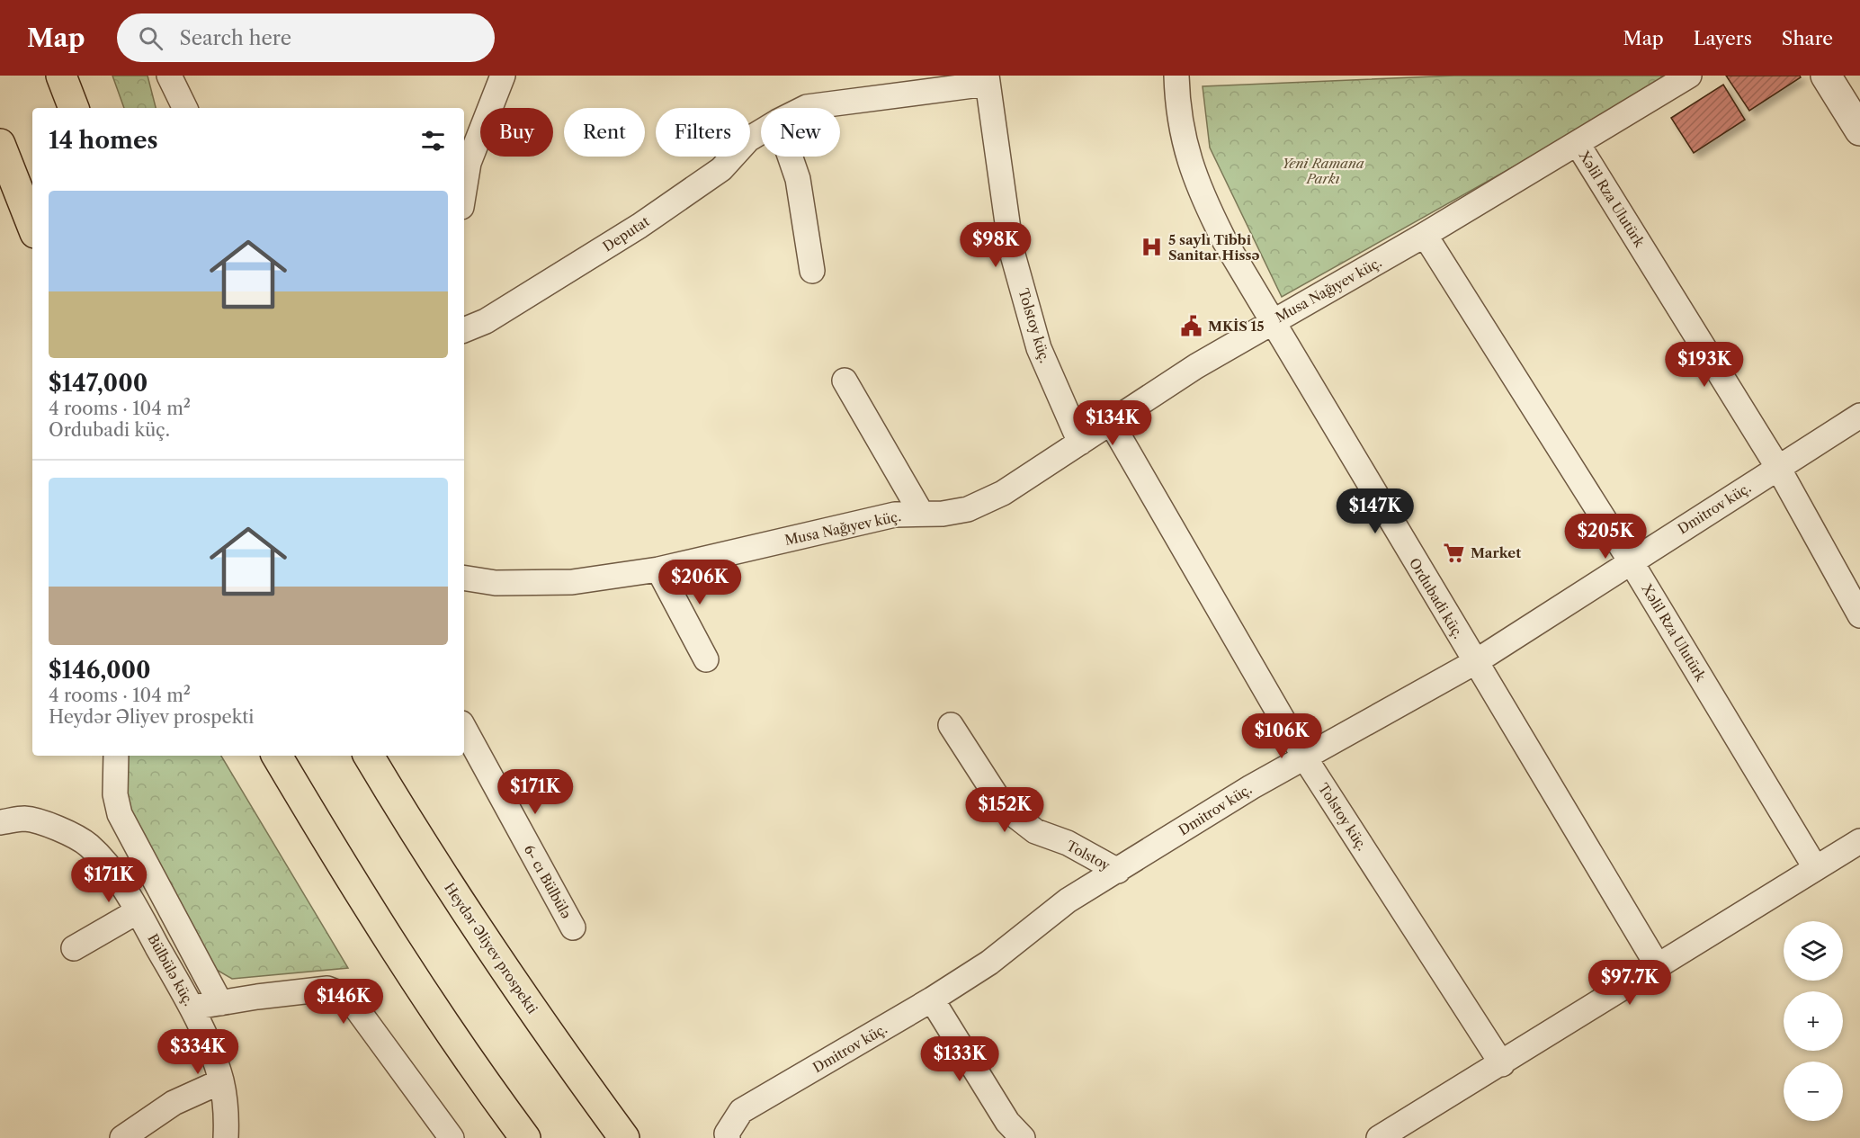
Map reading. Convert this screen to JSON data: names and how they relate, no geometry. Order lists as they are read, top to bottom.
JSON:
{
  "streets": {
    "highway": ["Heydər Əliyev prospekti"],
    "street": [
      "Xəlil Rza Ulutürk",
      "Deputat",
      "Musa Nağıyev küç.",
      "Tolstoy küç.",
      "Dmitrov küç.",
      "Ordubadi küç.",
      "Tolstoy",
      "6- cı Bülbülə",
      "Bülbülə küç."
    ]
  },
  "crossings": [
    ["Xəlil Rza Ulutürk", "Musa Nağıyev küç."],
    ["Xəlil Rza Ulutürk", "Dmitrov küç."],
    ["Deputat", "Tolstoy küç."],
    ["Musa Nağıyev küç.", "Tolstoy küç."],
    ["Musa Nağıyev küç.", "Ordubadi küç."],
    ["Tolstoy küç.", "Dmitrov küç."],
    ["Dmitrov küç.", "Ordubadi küç."],
    ["Dmitrov küç.", "Tolstoy"]
  ],
  "parks": ["Yeni Ramana Parkı"],
  "places": {
    "hospital": ["5 saylı Tibbi Sanitar Hissə"],
    "public building": ["MKİS 15"],
    "supermarket": ["Market"]
  },
  "page": {
    "header": "Map",
    "search": "Search here",
    "nav": ["Map", "Layers", "Share"],
    "chip": [
      "Buy",
      "Rent",
      "Filters",
      "New"
    ],
    "heading": "14 homes",
    "list": [
      {
        "name": "$147,000",
        "note": "4 rooms · 104 m² · Ordubadi küç."
      },
      {
        "name": "$146,000",
        "note": "4 rooms · 104 m² · Heydər Əliyev prospekti"
      }
    ],
    "price": [
      "$98K",
      "$193K",
      "$134K",
      "$147K",
      "$205K",
      "$206K",
      "$106K",
      "$171K",
      "$152K",
      "$171K",
      "$97.7K",
      "$146K",
      "$334K",
      "$133K"
    ],
    "map_buttons": ["+", "−"]
  }
}
